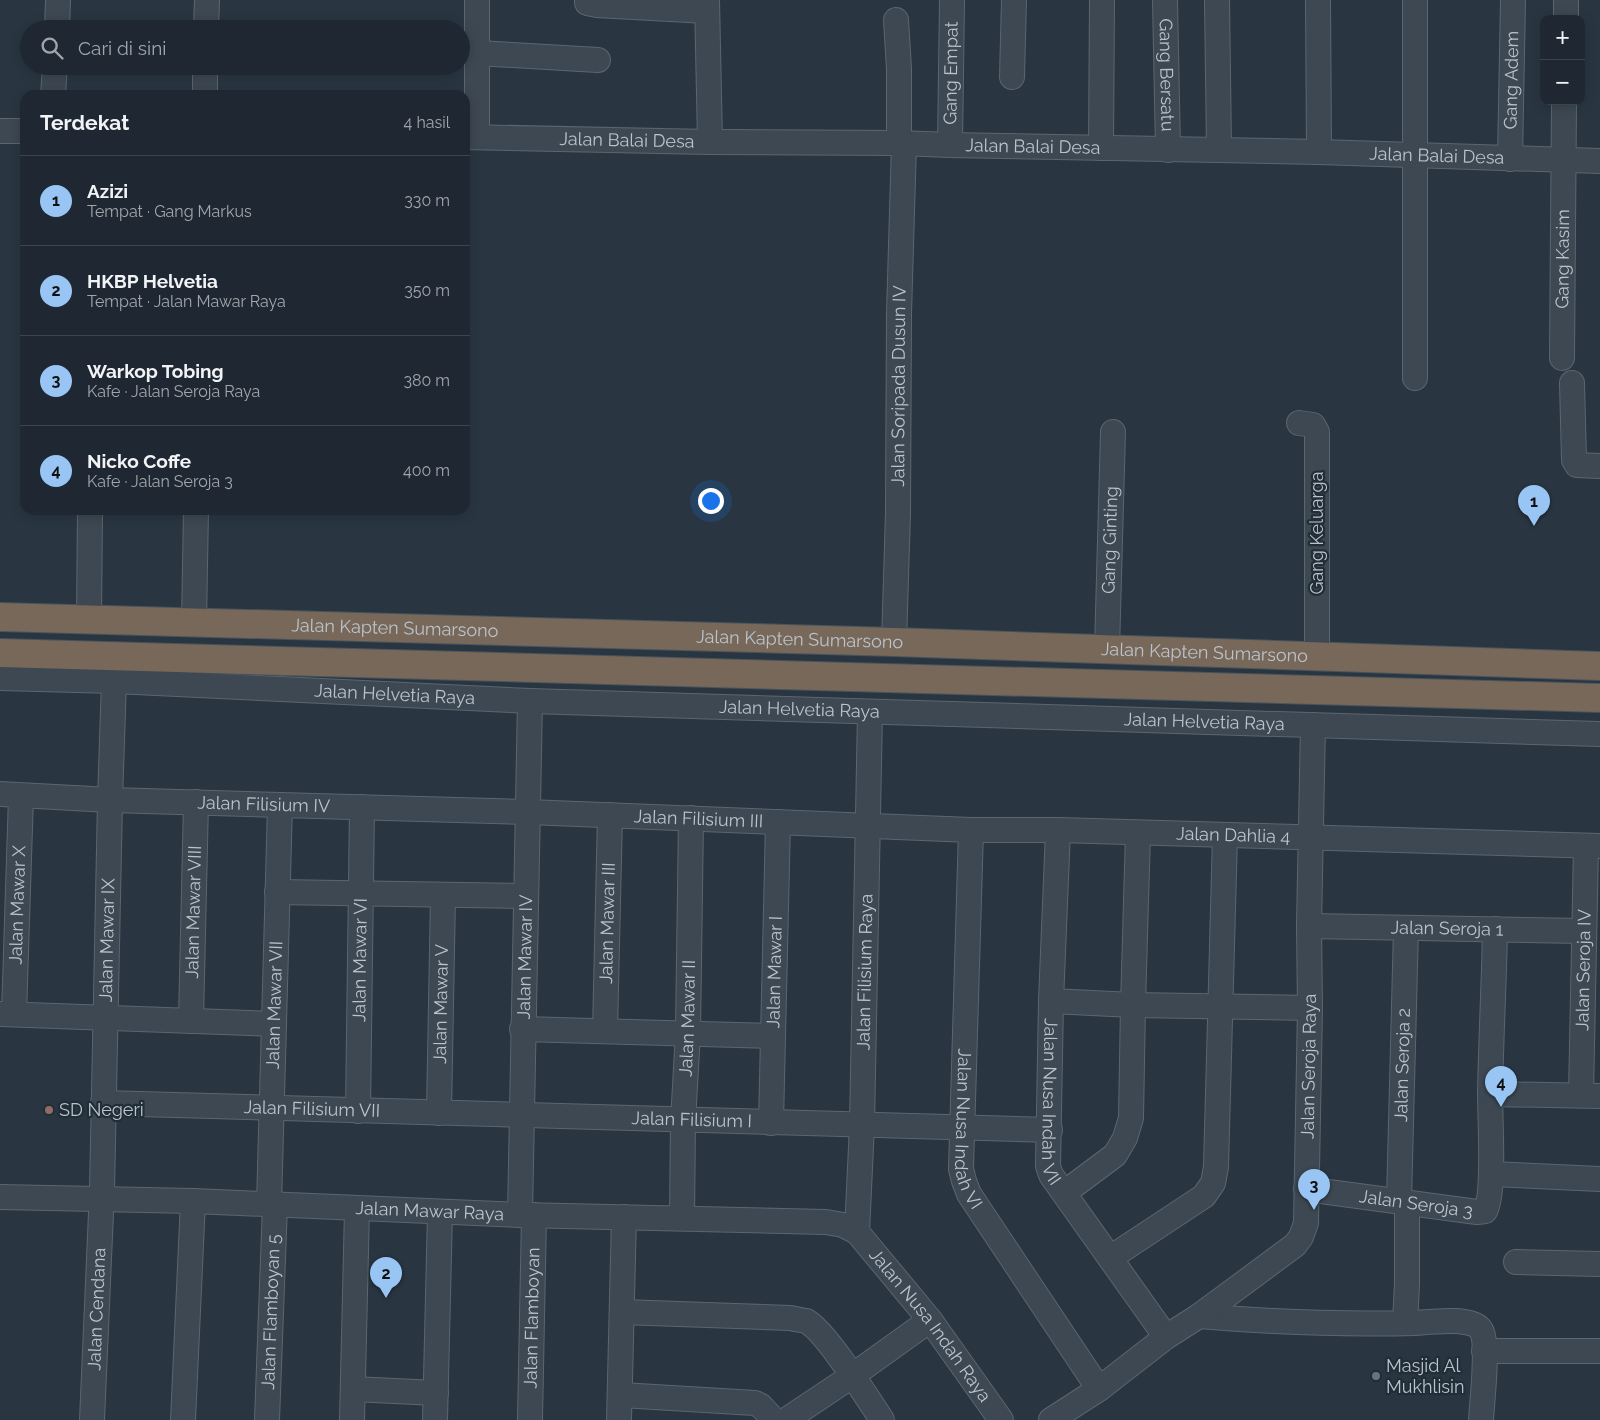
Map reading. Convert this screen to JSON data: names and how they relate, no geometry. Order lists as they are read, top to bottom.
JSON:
{
  "streets": {
    "highway": ["Jalan Kapten Sumarsono"],
    "street": [
      "Gang Empat",
      "Gang Bersatu",
      "Gang Adem",
      "Jalan Balai Desa",
      "Gang Kasim",
      "Jalan Soripada Dusun IV",
      "Gang Keluarga",
      "Gang Ginting",
      "Jalan Helvetia Raya",
      "Jalan Filisium IV",
      "Jalan Filisium III",
      "Jalan Dahlia 4",
      "Jalan Mawar X",
      "Jalan Mawar VIII",
      "Jalan Mawar III",
      "Jalan Seroja 1",
      "Jalan Mawar IX",
      "Jalan Mawar IV",
      "Jalan Mawar VI",
      "Jalan Seroja IV",
      "Jalan Mawar I",
      "Jalan Filisium Raya",
      "Jalan Mawar V",
      "Jalan Mawar VII",
      "Jalan Mawar II",
      "Jalan Seroja 2",
      "Jalan Seroja Raya",
      "Jalan Nusa Indah VII",
      "Jalan Filisium VII",
      "Jalan Filisium I",
      "Jalan Nusa Indah VI",
      "Jalan Seroja 3",
      "Jalan Mawar Raya",
      "Jalan Cendana",
      "Jalan Flamboyan 5",
      "Jalan Flamboyan",
      "Jalan Nusa Indah Raya"
    ]
  },
  "crossings": [
    ["Gang Empat", "Jalan Balai Desa"],
    ["Gang Bersatu", "Jalan Balai Desa"],
    ["Gang Adem", "Jalan Balai Desa"],
    ["Jalan Balai Desa", "Gang Kasim"],
    ["Jalan Balai Desa", "Jalan Soripada Dusun IV"],
    ["Jalan Soripada Dusun IV", "Jalan Kapten Sumarsono"],
    ["Gang Keluarga", "Jalan Kapten Sumarsono"],
    ["Gang Ginting", "Jalan Kapten Sumarsono"],
    ["Jalan Helvetia Raya", "Jalan Mawar IX"],
    ["Jalan Helvetia Raya", "Jalan Mawar IV"],
    ["Jalan Helvetia Raya", "Jalan Filisium Raya"],
    ["Jalan Helvetia Raya", "Jalan Seroja Raya"],
    ["Jalan Filisium IV", "Jalan Filisium III"],
    ["Jalan Filisium IV", "Jalan Mawar X"],
    ["Jalan Filisium IV", "Jalan Mawar VIII"],
    ["Jalan Filisium IV", "Jalan Mawar IX"],
    ["Jalan Filisium IV", "Jalan Mawar IV"],
    ["Jalan Filisium IV", "Jalan Mawar VI"],
    ["Jalan Filisium IV", "Jalan Mawar VII"],
    ["Jalan Filisium III", "Jalan Dahlia 4"],
    ["Jalan Filisium III", "Jalan Mawar III"],
    ["Jalan Filisium III", "Jalan Mawar IV"],
    ["Jalan Filisium III", "Jalan Mawar I"],
    ["Jalan Filisium III", "Jalan Filisium Raya"],
    ["Jalan Filisium III", "Jalan Mawar II"],
    ["Jalan Dahlia 4", "Jalan Seroja IV"],
    ["Jalan Dahlia 4", "Jalan Filisium Raya"],
    ["Jalan Dahlia 4", "Jalan Seroja Raya"],
    ["Jalan Dahlia 4", "Jalan Nusa Indah VII"],
    ["Jalan Dahlia 4", "Jalan Nusa Indah VI"],
    ["Jalan Seroja 1", "Jalan Seroja IV"],
    ["Jalan Seroja 1", "Jalan Seroja 2"],
    ["Jalan Seroja 1", "Jalan Seroja Raya"],
    ["Jalan Seroja 1", "Jalan Seroja 3"],
    ["Jalan Mawar IX", "Jalan Filisium VII"],
    ["Jalan Mawar IX", "Jalan Mawar Raya"],
    ["Jalan Mawar IX", "Jalan Cendana"],
    ["Jalan Mawar IV", "Jalan Filisium VII"],
    ["Jalan Mawar IV", "Jalan Filisium I"],
    ["Jalan Mawar IV", "Jalan Mawar Raya"],
    ["Jalan Mawar IV", "Jalan Flamboyan"],
    ["Jalan Mawar VI", "Jalan Filisium VII"],
    ["Jalan Mawar I", "Jalan Filisium I"],
    ["Jalan Filisium Raya", "Jalan Filisium I"],
    ["Jalan Filisium Raya", "Jalan Mawar Raya"],
    ["Jalan Filisium Raya", "Jalan Nusa Indah Raya"],
    ["Jalan Mawar V", "Jalan Filisium VII"],
    ["Jalan Mawar VII", "Jalan Filisium VII"],
    ["Jalan Mawar VII", "Jalan Mawar Raya"],
    ["Jalan Mawar VII", "Jalan Flamboyan 5"],
    ["Jalan Mawar II", "Jalan Filisium I"],
    ["Jalan Mawar II", "Jalan Mawar Raya"],
    ["Jalan Seroja 2", "Jalan Seroja 3"],
    ["Jalan Seroja Raya", "Jalan Nusa Indah VII"],
    ["Jalan Seroja Raya", "Jalan Nusa Indah VI"],
    ["Jalan Seroja Raya", "Jalan Seroja 3"],
    ["Jalan Nusa Indah VII", "Jalan Filisium I"],
    ["Jalan Filisium VII", "Jalan Filisium I"],
    ["Jalan Filisium I", "Jalan Nusa Indah VI"],
    ["Jalan Mawar Raya", "Jalan Cendana"],
    ["Jalan Mawar Raya", "Jalan Flamboyan 5"],
    ["Jalan Mawar Raya", "Jalan Flamboyan"],
    ["Jalan Mawar Raya", "Jalan Nusa Indah Raya"]
  ],
  "places": ["SD Negeri", "Masjid Al Mukhlisin"],
  "page": {
    "map_buttons": ["+", "−"],
    "search": "Cari di sini",
    "heading": ["Terdekat", "4 hasil"],
    "list": [
      {
        "mark": "1",
        "name": "Azizi",
        "note": "Tempat · Gang Markus",
        "value": "330 m"
      },
      {
        "mark": "2",
        "name": "HKBP Helvetia",
        "note": "Tempat · Jalan Mawar Raya",
        "value": "350 m"
      },
      {
        "mark": "3",
        "name": "Warkop Tobing",
        "note": "Kafe · Jalan Seroja Raya",
        "value": "380 m"
      },
      {
        "mark": "4",
        "name": "Nicko Coffe",
        "note": "Kafe · Jalan Seroja 3",
        "value": "400 m"
      }
    ],
    "pins": [
      "1",
      "4",
      "3",
      "2"
    ]
  }
}
